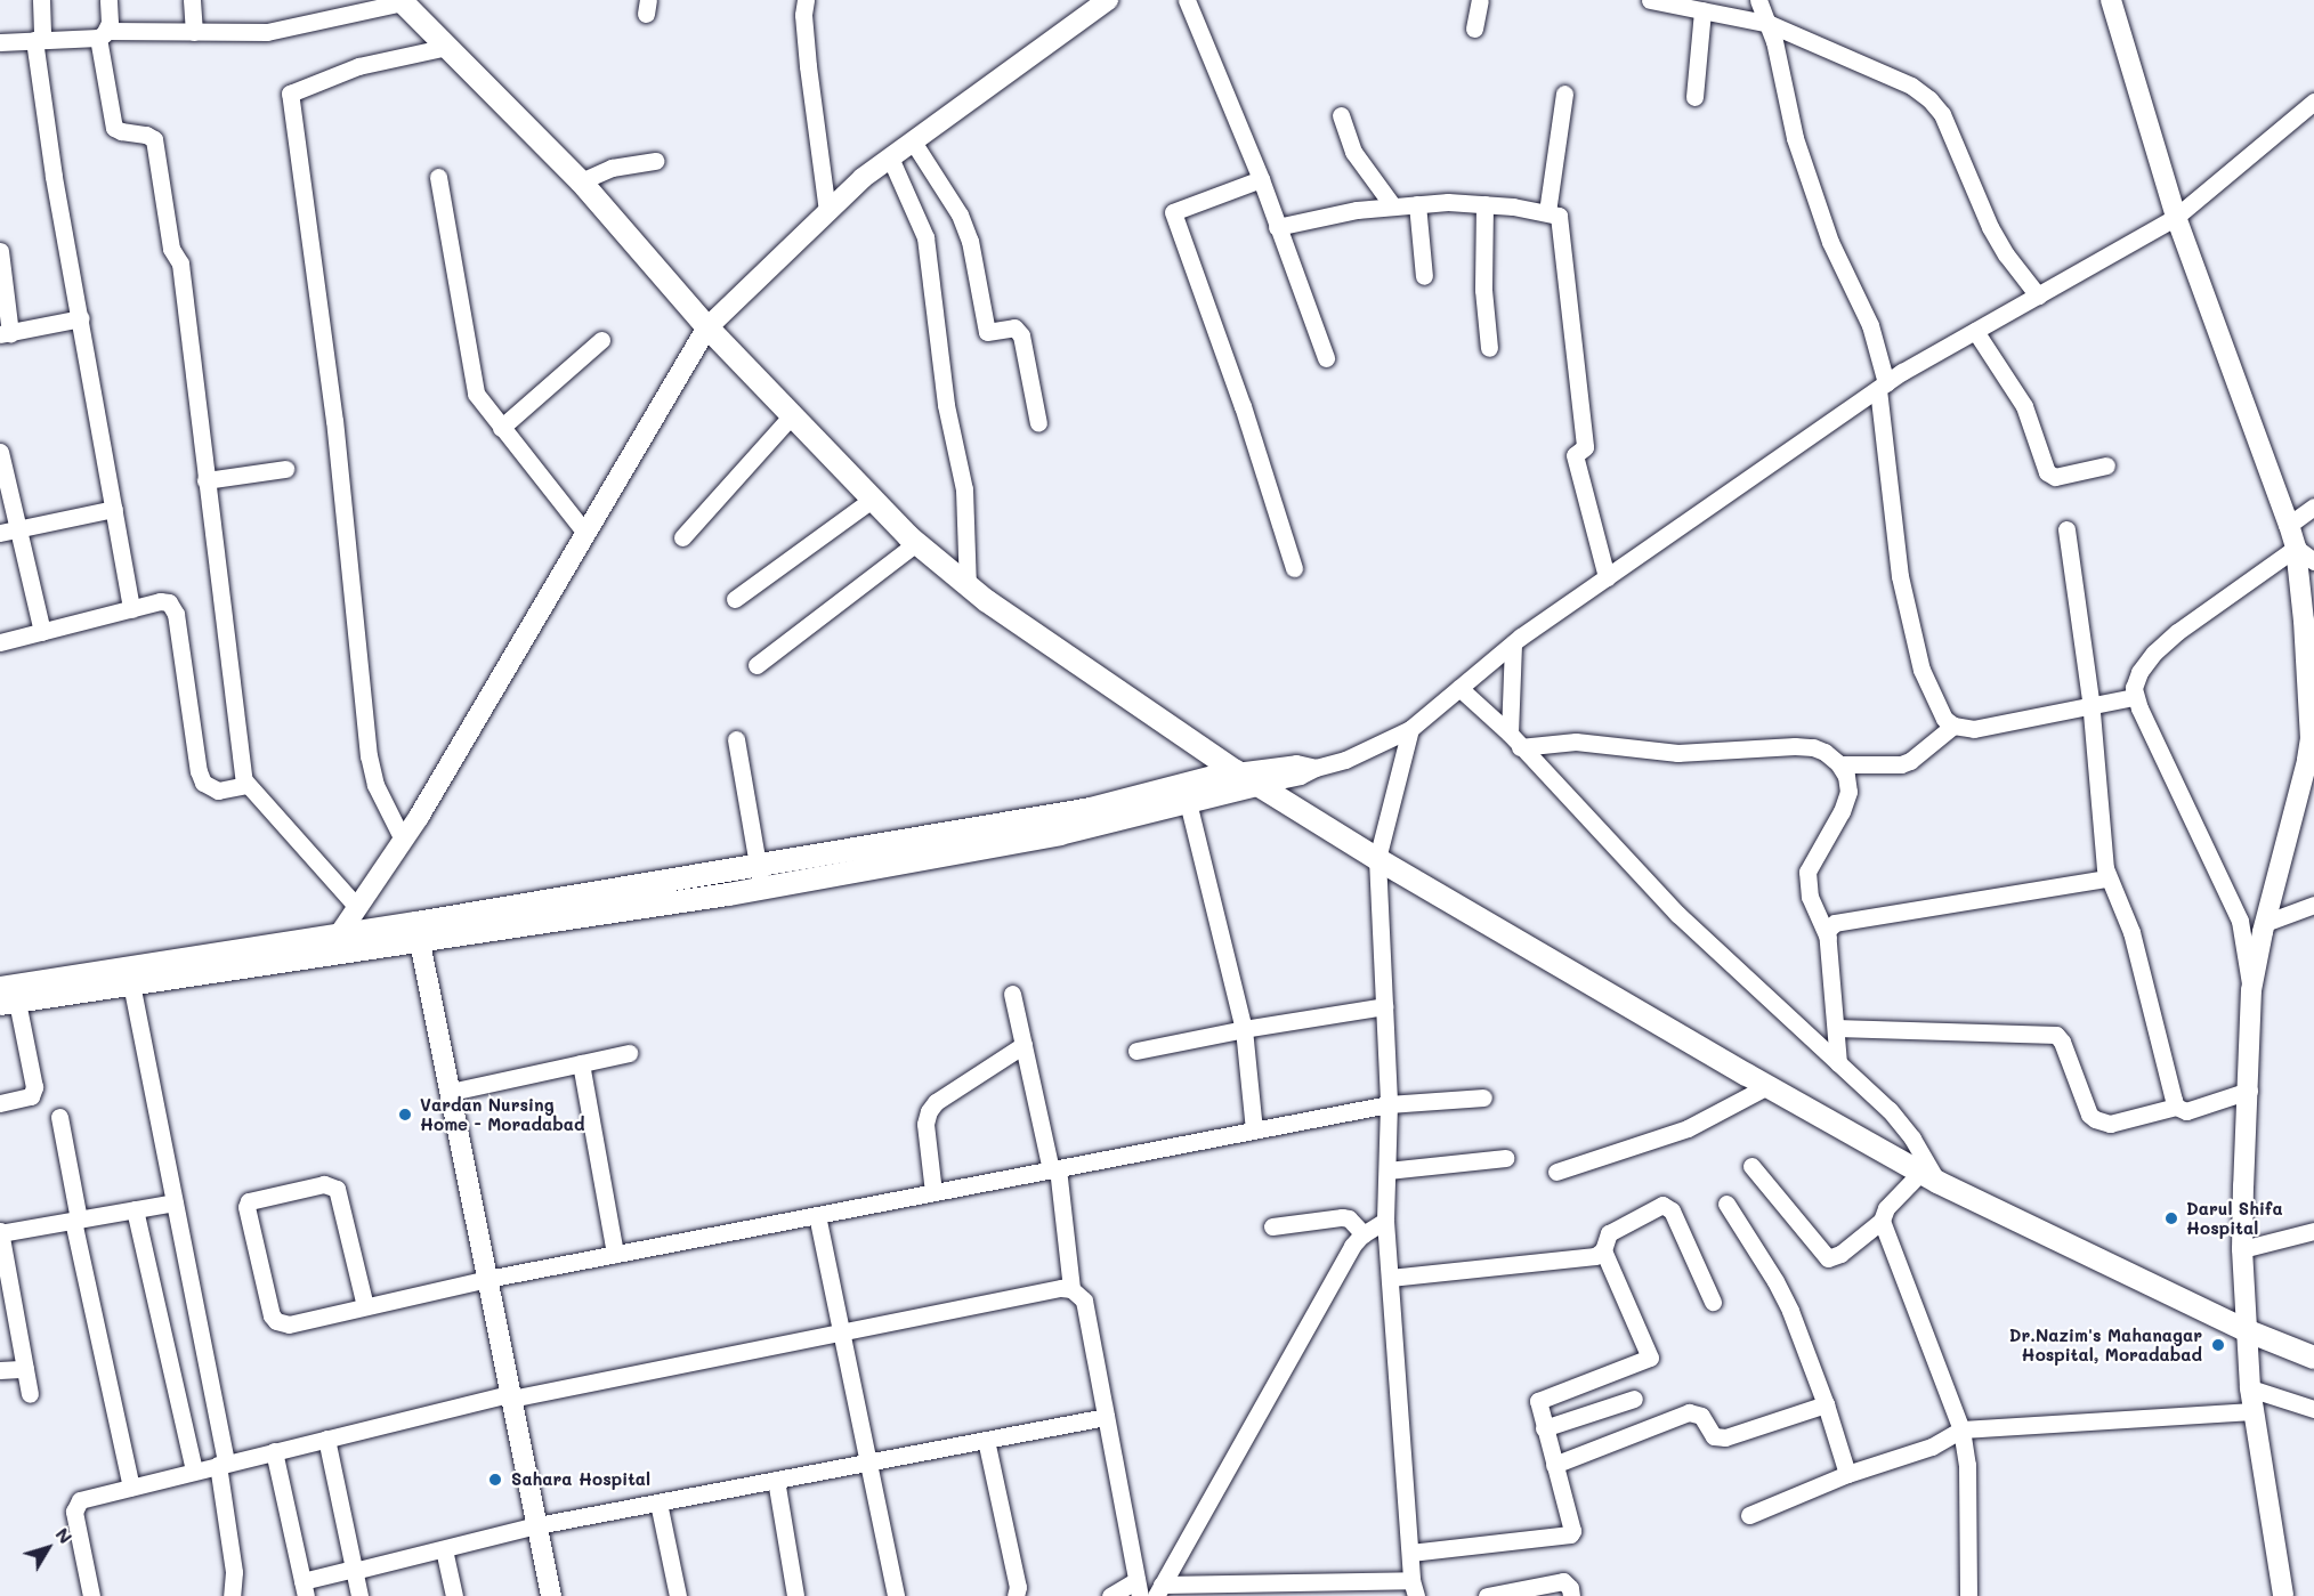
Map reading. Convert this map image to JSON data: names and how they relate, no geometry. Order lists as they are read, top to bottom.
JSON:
{
  "places": [
    "Vardan Nursing Home - Moradabad",
    "Darul Shifa Hospital",
    "Dr.Nazim's Mahanagar Hospital, Moradabad",
    "Sahara Hospital"
  ],
  "north": "top right"
}
